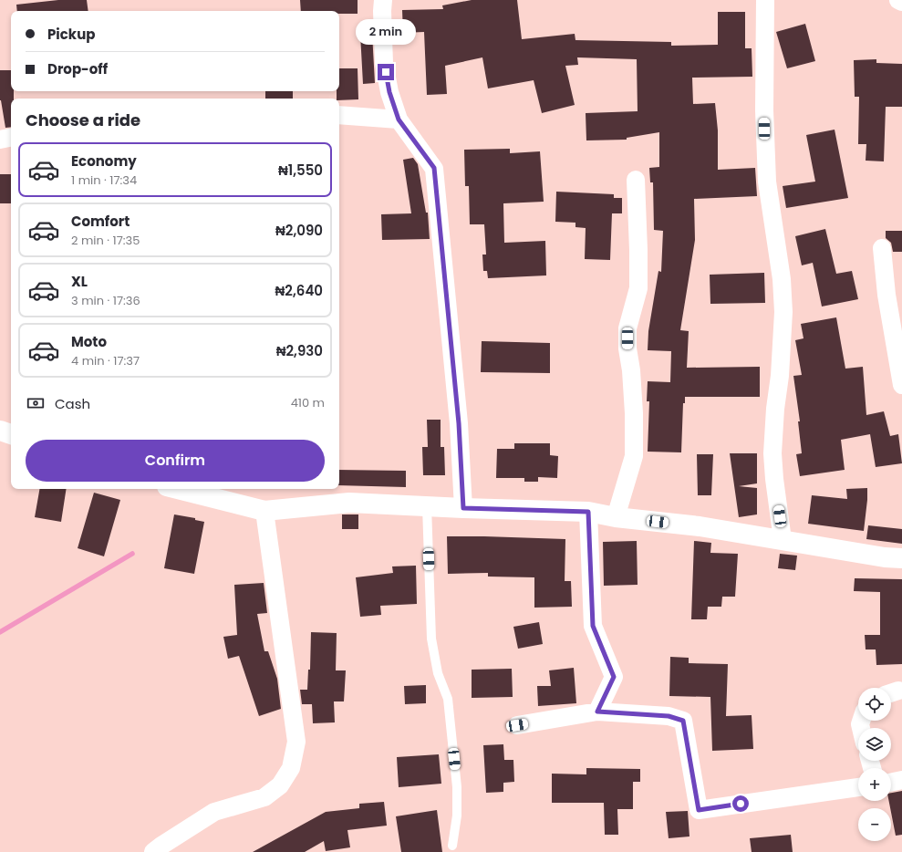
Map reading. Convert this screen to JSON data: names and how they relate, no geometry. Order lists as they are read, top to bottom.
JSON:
{
  "page": {
    "banner": ["Pickup", "Drop-off"],
    "bubble": "2 min",
    "heading": "Choose a ride",
    "list": [
      {
        "name": "Economy",
        "note": "1 min · 17:34",
        "value": "₦1,550"
      },
      {
        "name": "Comfort",
        "note": "2 min · 17:35",
        "value": "₦2,090"
      },
      {
        "name": "XL",
        "note": "3 min · 17:36",
        "value": "₦2,640"
      },
      {
        "name": "Moto",
        "note": "4 min · 17:37",
        "value": "₦2,930"
      }
    ],
    "pay": ["Cash", "410 m"],
    "buttons": "Confirm",
    "map_buttons": ["+", "−"]
  }
}
